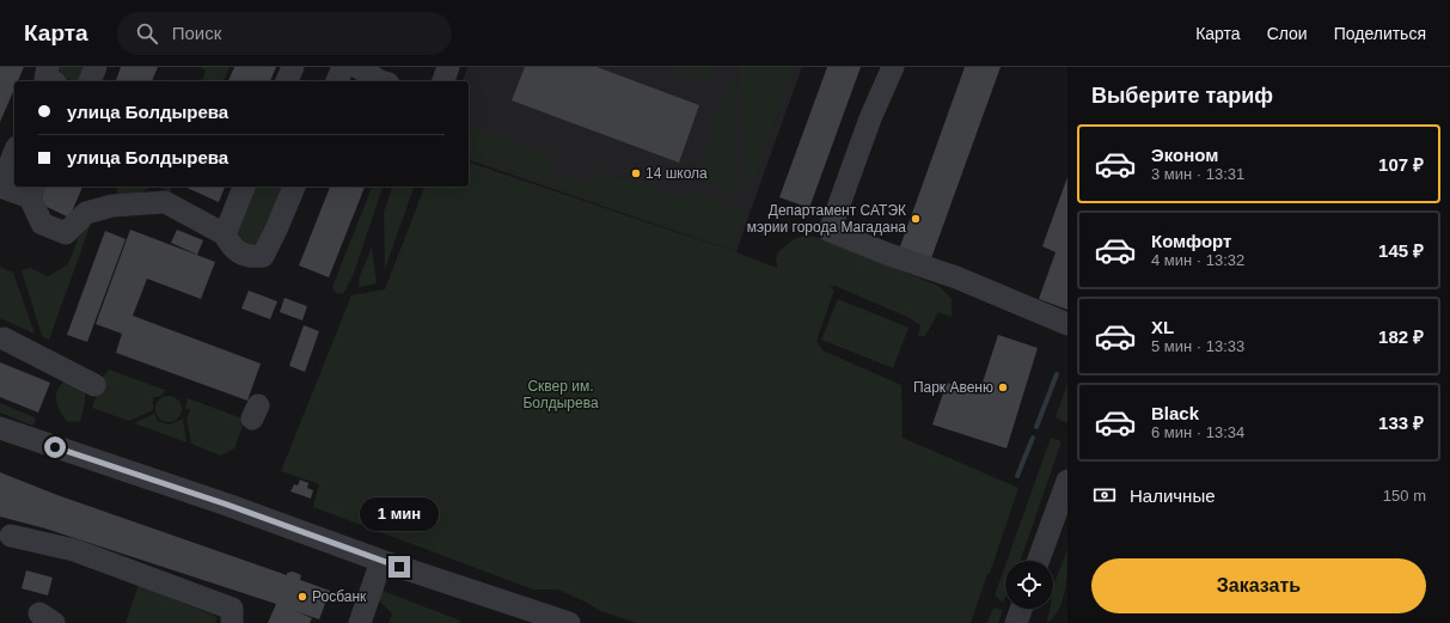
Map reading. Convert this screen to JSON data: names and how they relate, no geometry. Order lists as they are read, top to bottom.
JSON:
{
  "parks": ["Сквер им. Болдырева"],
  "places": [
    "14 школа",
    "Департамент САТЭК мэрии города Магадана",
    "Парк Авеню",
    "Росбанк"
  ],
  "page": {
    "header": "Карта",
    "search": "Поиск",
    "nav": ["Карта", "Слои", "Поделиться"],
    "heading": "Выберите тариф",
    "banner": ["улица Болдырева", "улица Болдырева"],
    "list": [
      {
        "name": "Эконом",
        "note": "3 мин · 13:31",
        "value": "107 ₽"
      },
      {
        "name": "Комфорт",
        "note": "4 мин · 13:32",
        "value": "145 ₽"
      },
      {
        "name": "XL",
        "note": "5 мин · 13:33",
        "value": "182 ₽"
      },
      {
        "name": "Black",
        "note": "6 мин · 13:34",
        "value": "133 ₽"
      }
    ],
    "pay": ["Наличные", "150 m"],
    "bubble": "1 мин",
    "buttons": "Заказать"
  }
}
